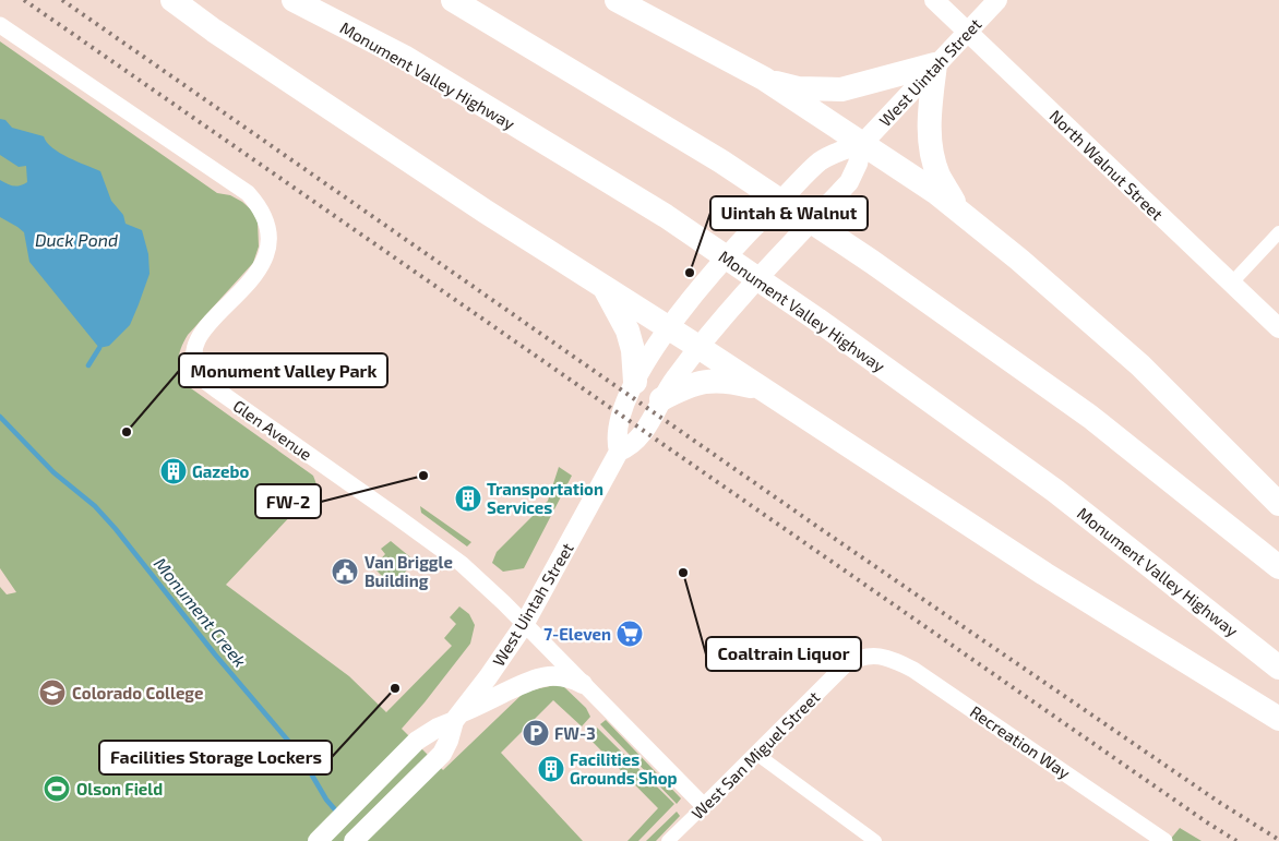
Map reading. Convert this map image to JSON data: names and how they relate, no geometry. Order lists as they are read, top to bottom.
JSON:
{
  "streets": {
    "highway": ["Monument Valley Highway"],
    "main road": ["West Uintah Street", "North Walnut Street"],
    "street": ["Glen Avenue", "Recreation Way", "West San Miguel Street"]
  },
  "crossings": [
    ["West Uintah Street", "North Walnut Street"],
    ["West Uintah Street", "Glen Avenue"],
    ["Glen Avenue", "West San Miguel Street"],
    ["Recreation Way", "West San Miguel Street"]
  ],
  "water": ["Duck Pond", "Monument Creek"],
  "places": {
    "other": [
      "Uintah & Walnut",
      "Monument Valley Park",
      "FW-2",
      "Coaltrain Liquor",
      "Facilities Storage Lockers"
    ],
    "building": ["Gazebo", "Transportation Services", "Facilities Grounds Shop"],
    "public building": ["Van Briggle Building"],
    "supermarket": ["7-Eleven"],
    "school or university": ["Colorado College"],
    "parking": ["FW-3"],
    "sports": ["Olson Field"]
  }
}
